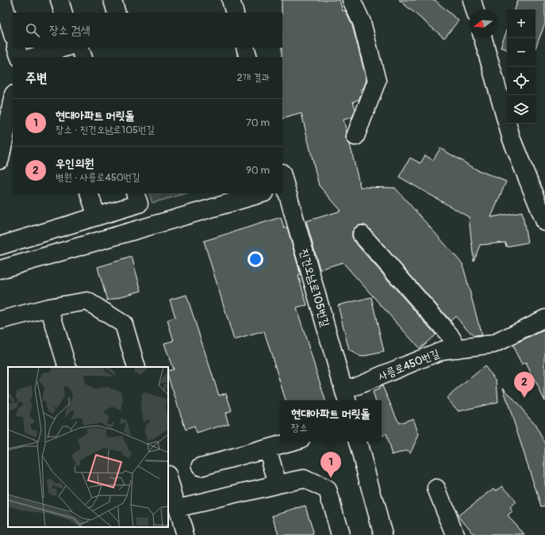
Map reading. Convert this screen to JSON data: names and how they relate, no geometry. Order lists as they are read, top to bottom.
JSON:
{
  "streets": {
    "street": ["진건오남로105번길", "사릉로450번길"]
  },
  "crossings": [
    ["진건오남로105번길", "사릉로450번길"]
  ],
  "north": "left",
  "page": {
    "map_buttons": ["+", "−"],
    "search": "장소 검색",
    "heading": ["주변", "2개 결과"],
    "list": [
      {
        "mark": "1",
        "name": "현대아파트 머릿돌",
        "note": "장소 · 진건오남로105번길",
        "value": "70 m"
      },
      {
        "mark": "2",
        "name": "우인의원",
        "note": "병원 · 사릉로450번길",
        "value": "90 m"
      }
    ],
    "pins": ["2", "1"],
    "popup": ["현대아파트 머릿돌", "장소"]
  }
}
